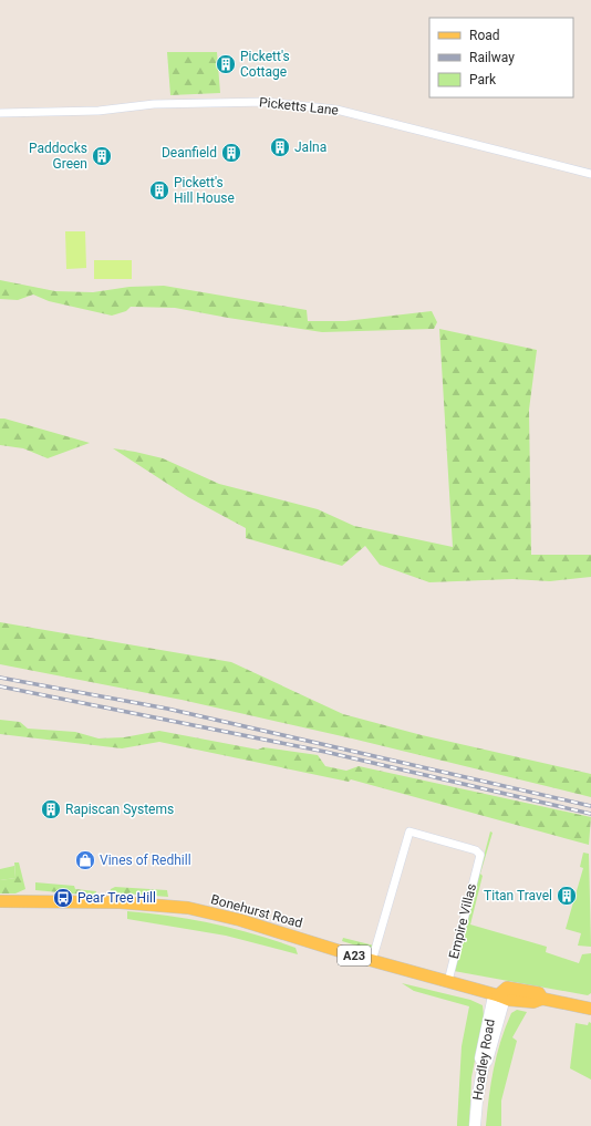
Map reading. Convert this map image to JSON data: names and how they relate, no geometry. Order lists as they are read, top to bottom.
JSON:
{
  "streets": {
    "main road": ["Bonehurst Road", "A23"],
    "street": ["Picketts Lane", "Empire Villas", "Hoadley Road"]
  },
  "crossings": [
    ["Bonehurst Road", "Empire Villas"],
    ["Bonehurst Road", "Hoadley Road"]
  ],
  "places": {
    "building": [
      "Pickett's Cottage",
      "Jalna",
      "Deanfield",
      "Paddocks Green",
      "Pickett's Hill House",
      "Rapiscan Systems",
      "Titan Travel"
    ],
    "shop": ["Vines of Redhill"],
    "bus stop": ["Pear Tree Hill"]
  },
  "legend": ["Road", "Railway", "Park"]
}
